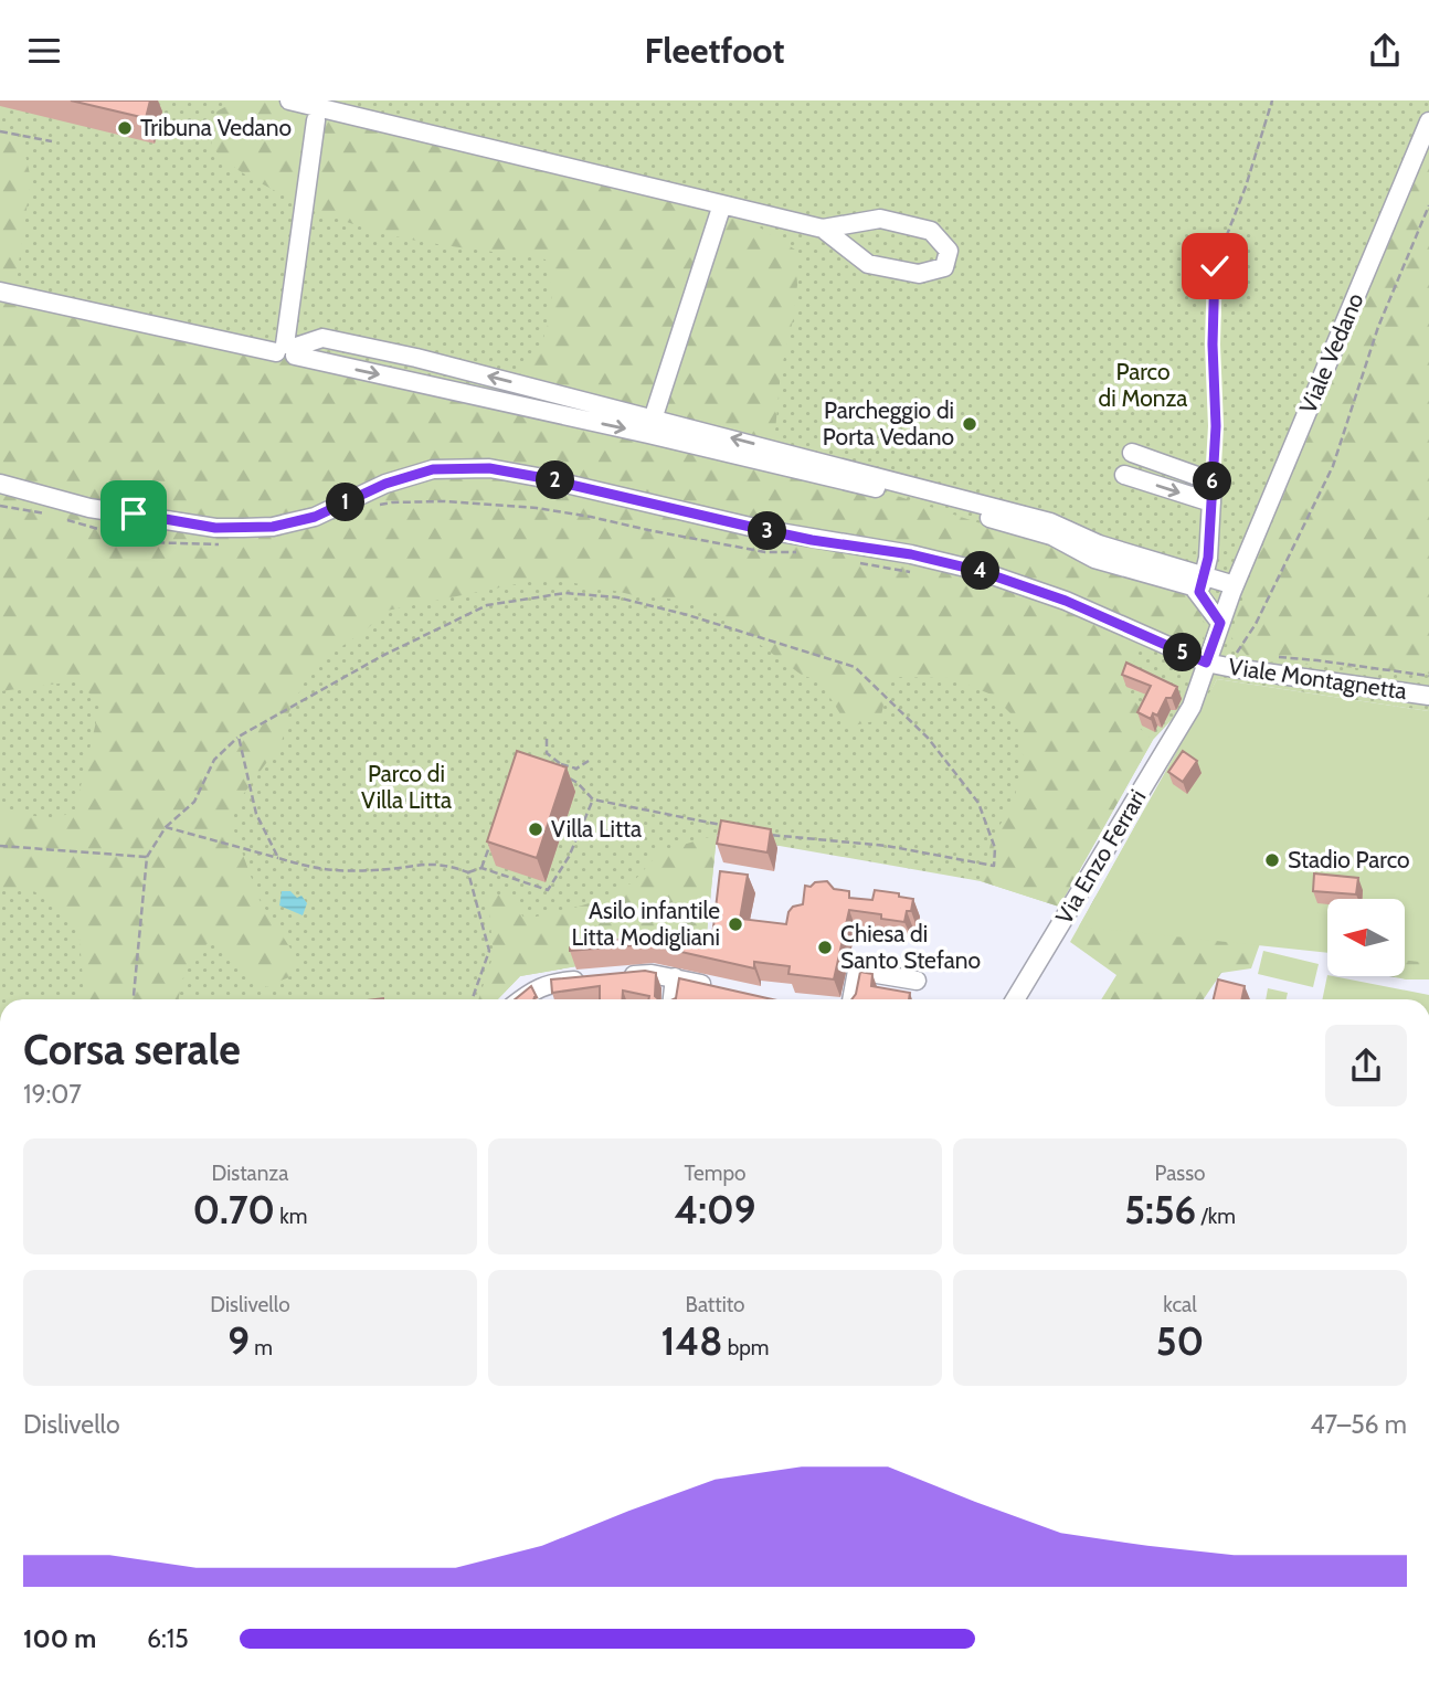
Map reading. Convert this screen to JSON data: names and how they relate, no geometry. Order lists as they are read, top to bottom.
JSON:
{
  "streets": {
    "street": ["Viale Vedano", "Viale Montagnetta", "Via Enzo Ferrari"]
  },
  "crossings": [
    ["Viale Vedano", "Viale Montagnetta"],
    ["Viale Vedano", "Via Enzo Ferrari"],
    ["Viale Montagnetta", "Via Enzo Ferrari"]
  ],
  "parks": ["Parco di Monza", "Parco di Villa Litta"],
  "places": [
    "Tribuna Vedano",
    "Parcheggio di Porta Vedano",
    "Villa Litta",
    "Stadio Parco",
    "Asilo infantile Litta Modigliani",
    "Chiesa di Santo Stefano"
  ],
  "north": "left",
  "page": {
    "header": "Fleetfoot",
    "pins": [
      "2",
      "6",
      "1",
      "3",
      "4",
      "5"
    ],
    "heading": ["Corsa serale", "19:07"],
    "stats": [
      ["Distanza", "0.70 km"],
      ["Tempo", "4:09"],
      ["Passo", "5:56 /km"],
      ["Dislivello", "9 m"],
      ["Battito", "148 bpm"],
      ["kcal", "50"]
    ],
    "chart": ["Dislivello", "47–56 m"],
    "list": [
      {
        "name": "100 m",
        "note": "6:15"
      }
    ]
  }
}
